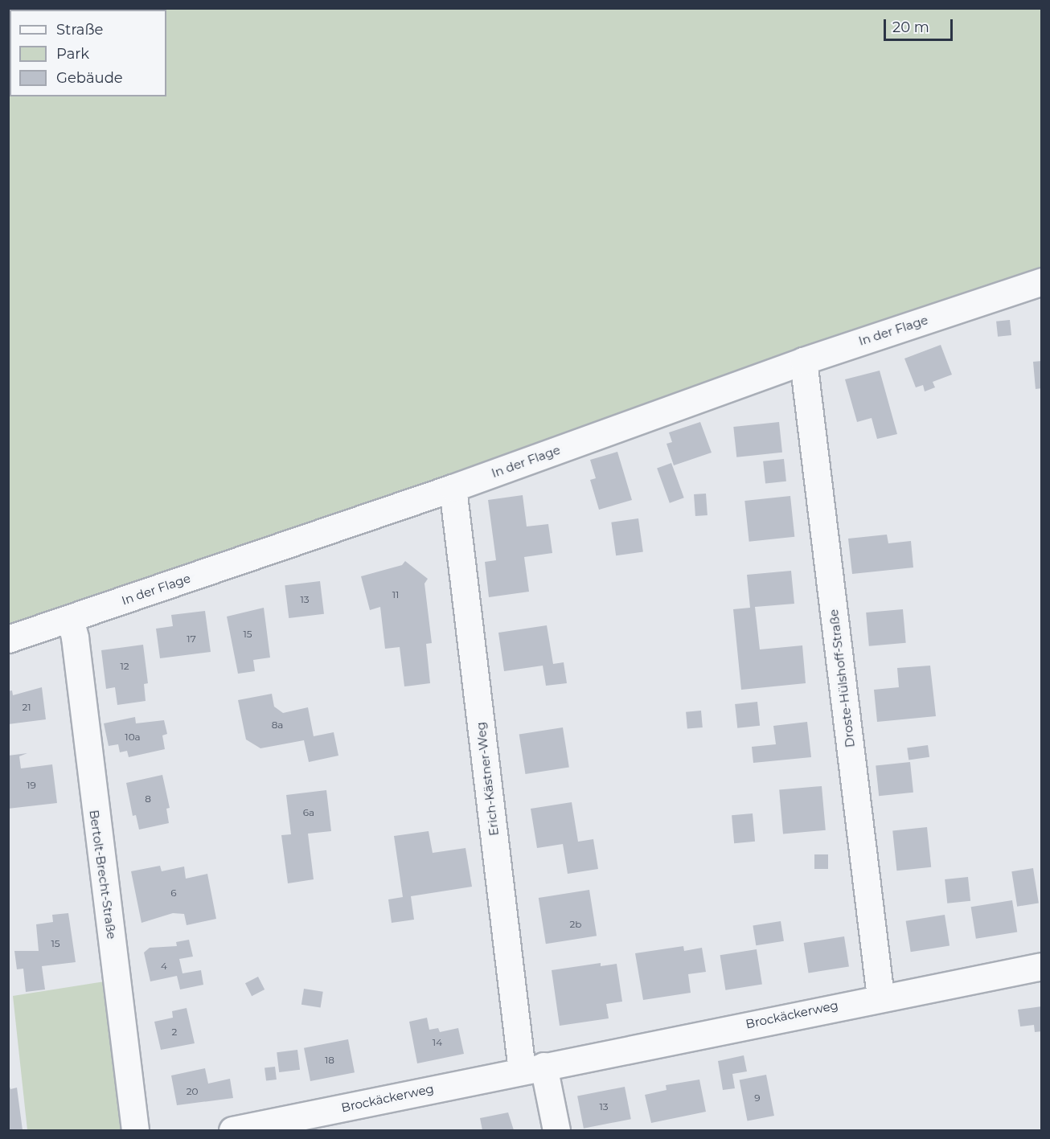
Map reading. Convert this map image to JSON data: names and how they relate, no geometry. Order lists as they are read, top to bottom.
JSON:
{
  "streets": {
    "street": [
      "In der Flage",
      "Droste-Hülshoff-Straße",
      "Erich-Kästner-Weg",
      "Bertolt-Brecht-Straße",
      "Brockäckerweg"
    ]
  },
  "crossings": [
    ["In der Flage", "Droste-Hülshoff-Straße"],
    ["In der Flage", "Erich-Kästner-Weg"],
    ["In der Flage", "Bertolt-Brecht-Straße"],
    ["Droste-Hülshoff-Straße", "Brockäckerweg"],
    ["Erich-Kästner-Weg", "Brockäckerweg"]
  ],
  "house_numbers": [
    "11",
    "13",
    "15",
    "17",
    "12",
    "21",
    "8a",
    "10a",
    "19",
    "8",
    "6a",
    "6",
    "2b",
    "15",
    "4",
    "2",
    "14",
    "18",
    "20",
    "9",
    "13"
  ],
  "legend": ["Straße", "Park", "Gebäude"],
  "scale_bar": "20 m"
}
